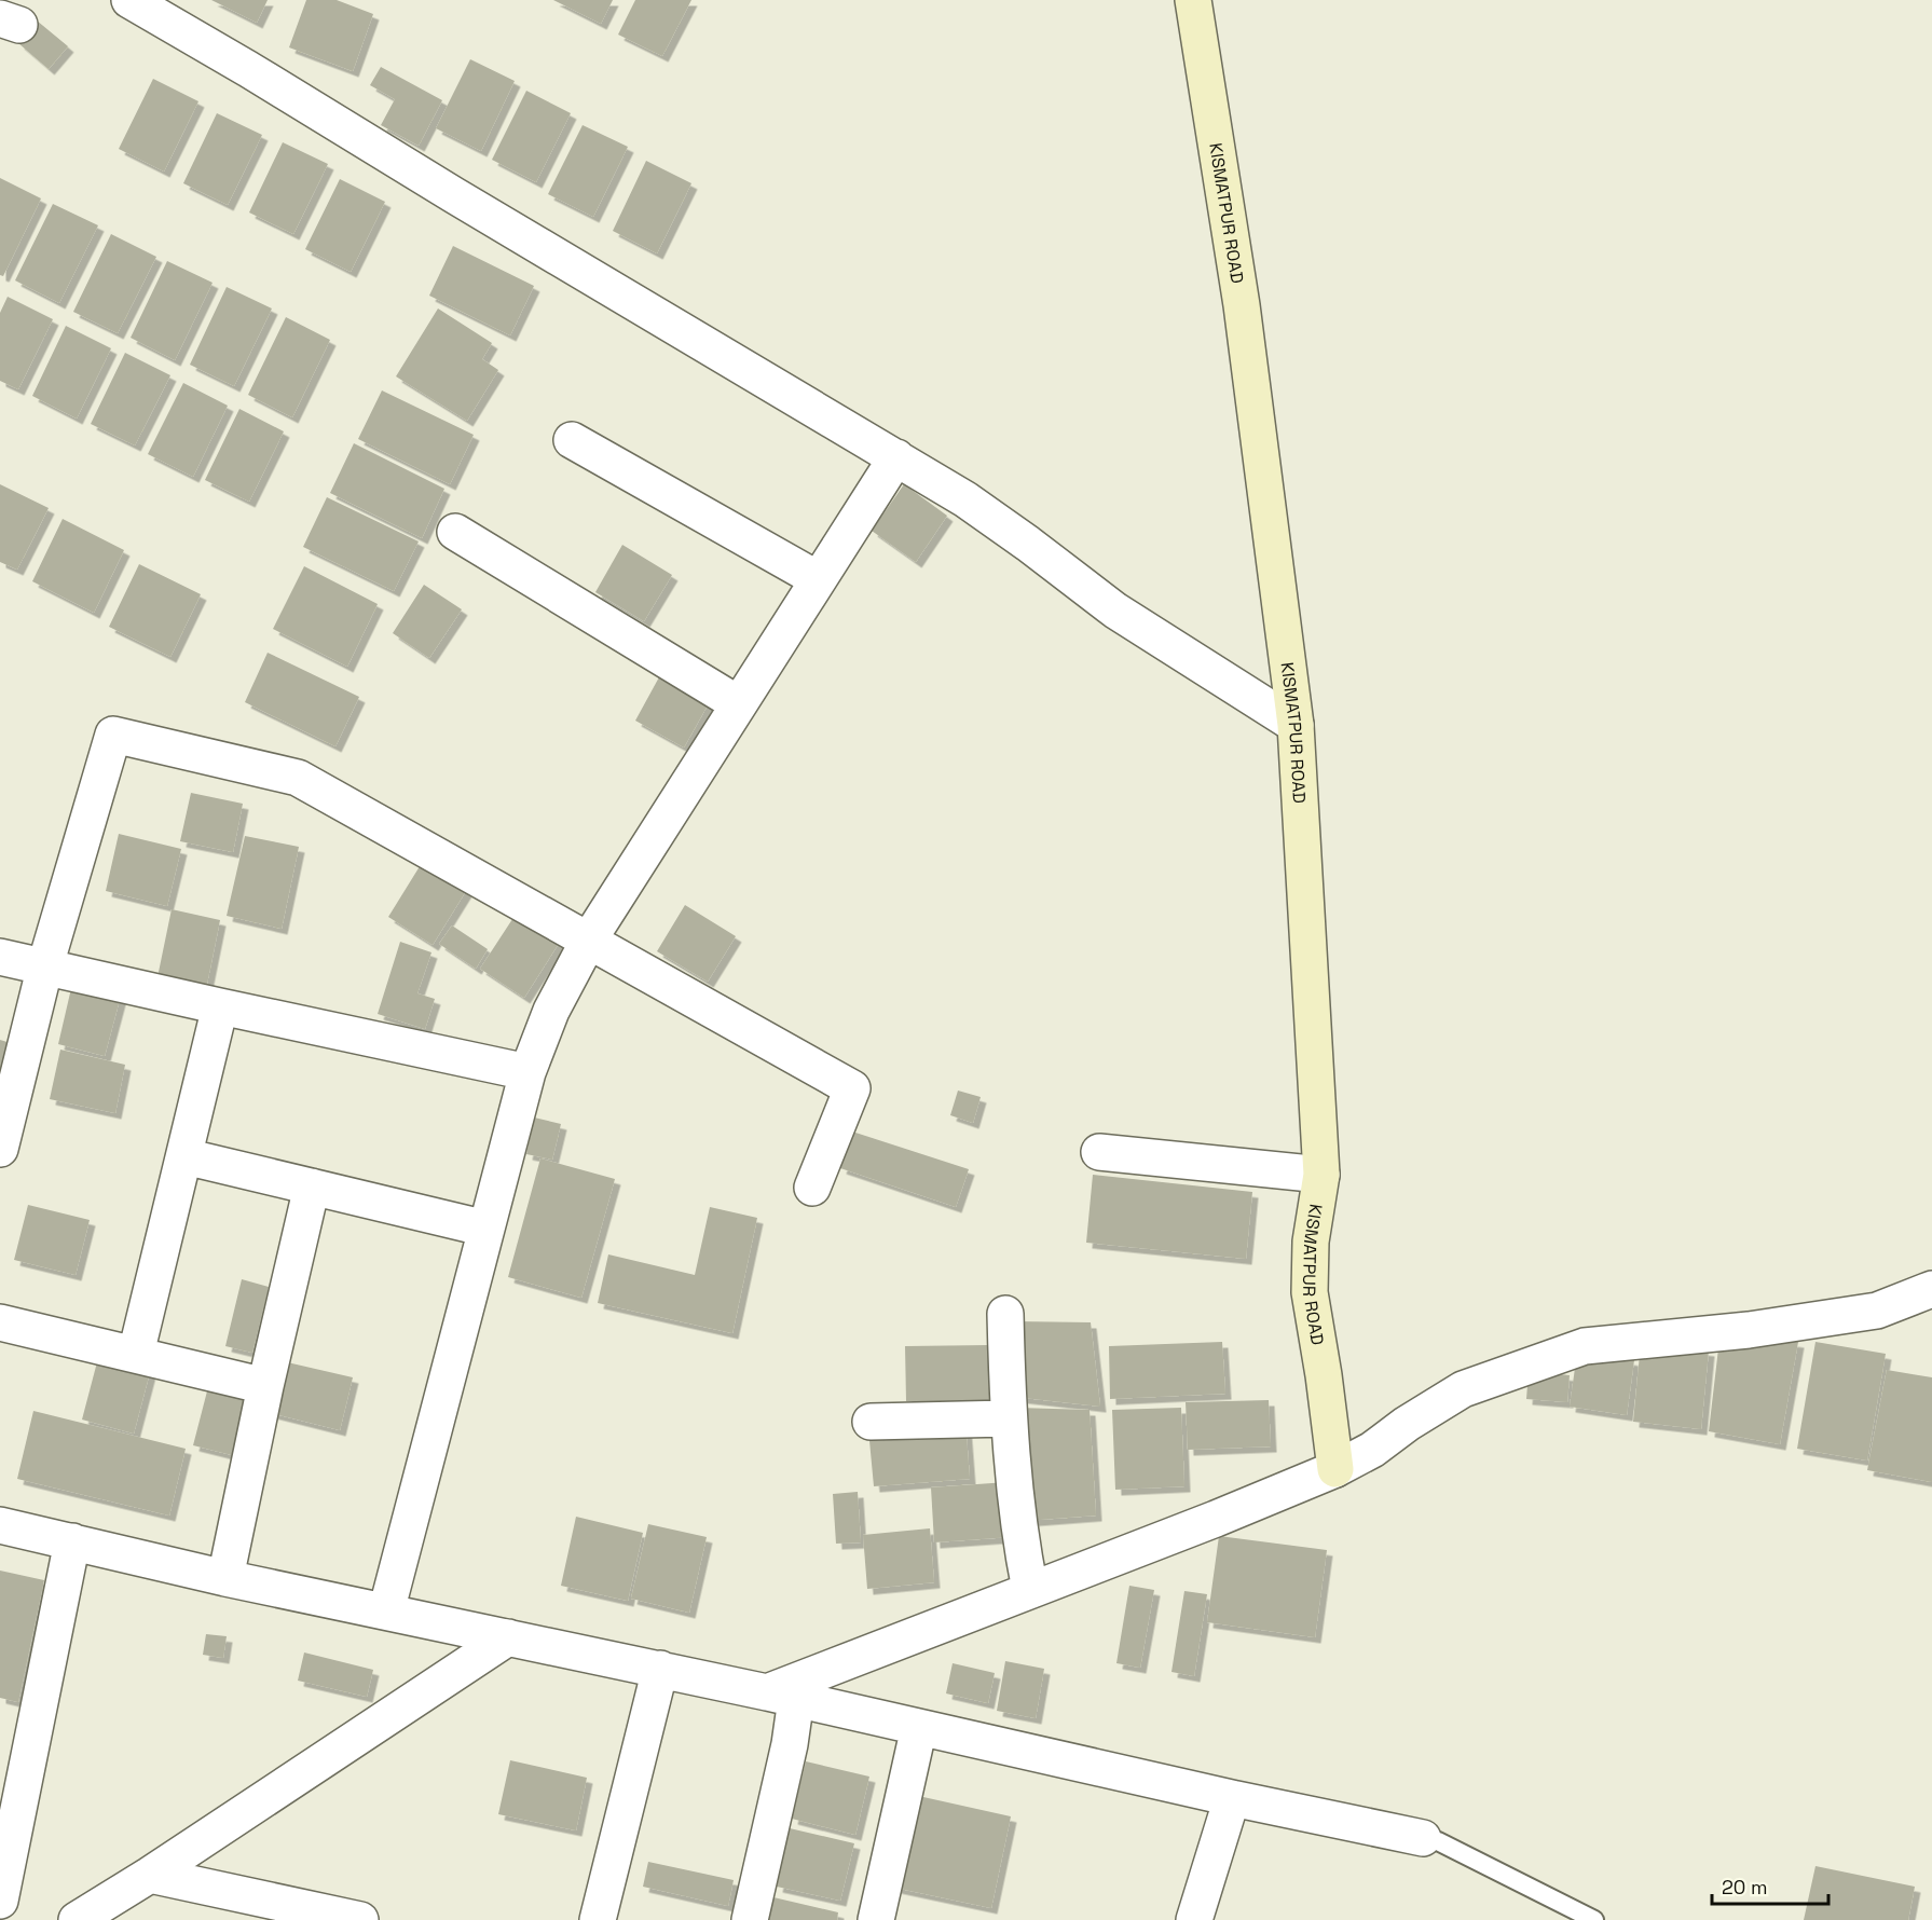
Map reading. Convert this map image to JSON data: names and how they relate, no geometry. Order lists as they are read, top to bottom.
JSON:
{
  "streets": {
    "street": ["KISMATPUR ROAD"]
  },
  "scale_bar": "20 m"
}
